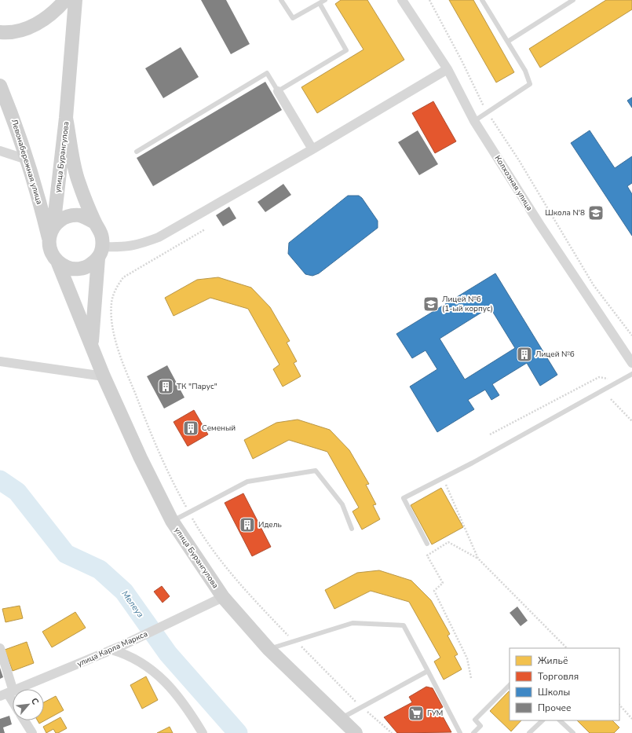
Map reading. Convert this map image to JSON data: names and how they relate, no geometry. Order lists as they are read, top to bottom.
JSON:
{
  "streets": {
    "main road": ["улица Бурангулова", "Левонабережная улица"],
    "street": ["Колхозная улица", "улица Карла Маркса"]
  },
  "crossings": [
    ["улица Бурангулова", "Левонабережная улица"],
    ["улица Бурангулова", "улица Карла Маркса"]
  ],
  "water": ["Мелеуз"],
  "places": {
    "school or university": ["Школа N'8", "Лицей №6 (1-ый корпус)"],
    "building": [
      "Лицей №6",
      "ТК \"Парус\"",
      "Семеный",
      "Идель"
    ],
    "supermarket": ["ГУМ"]
  },
  "legend": [
    "Жильё",
    "Торговля",
    "Школы",
    "Прочее"
  ],
  "north": "top right"
}
